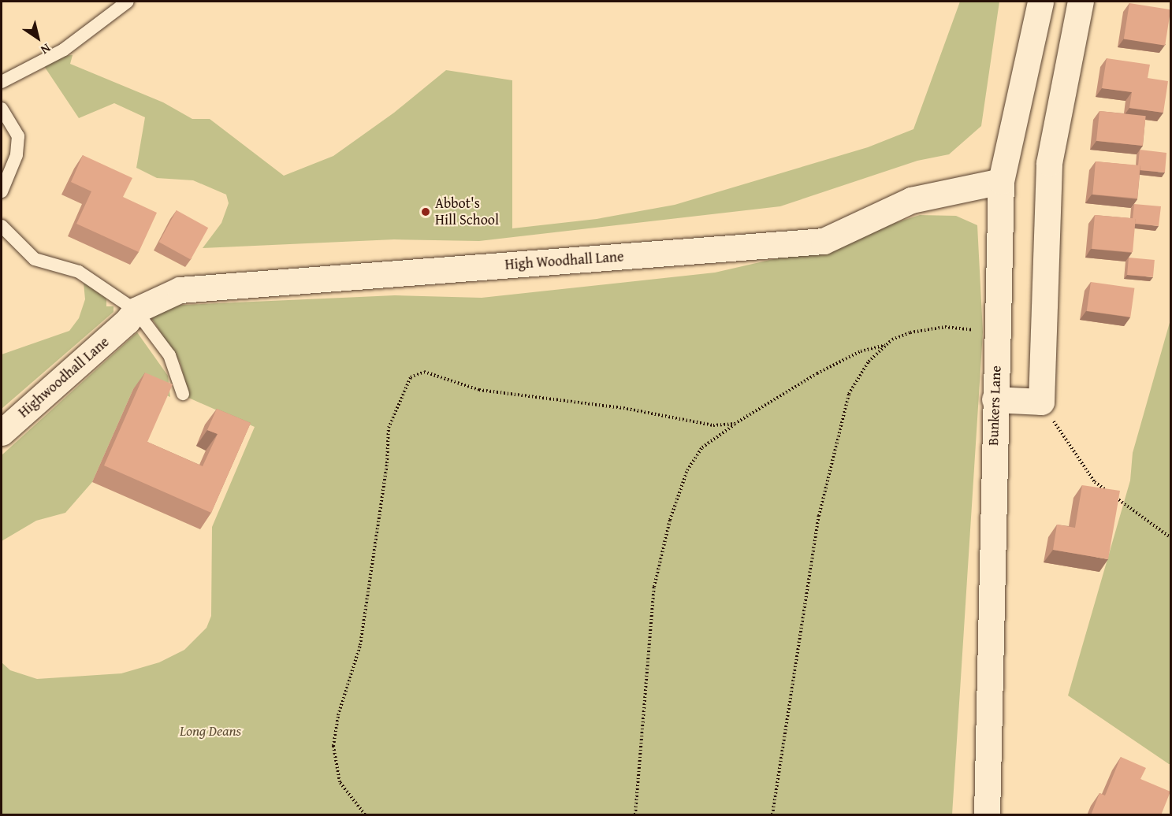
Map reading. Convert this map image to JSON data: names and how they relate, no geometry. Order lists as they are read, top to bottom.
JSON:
{
  "streets": {
    "street": ["High Woodhall Lane", "Highwoodhall Lane", "Bunkers Lane"]
  },
  "crossings": [
    ["High Woodhall Lane", "Highwoodhall Lane"],
    ["High Woodhall Lane", "Bunkers Lane"]
  ],
  "parks": ["Long Deans"],
  "places": ["Abbot's Hill School"],
  "north": "bottom right"
}
